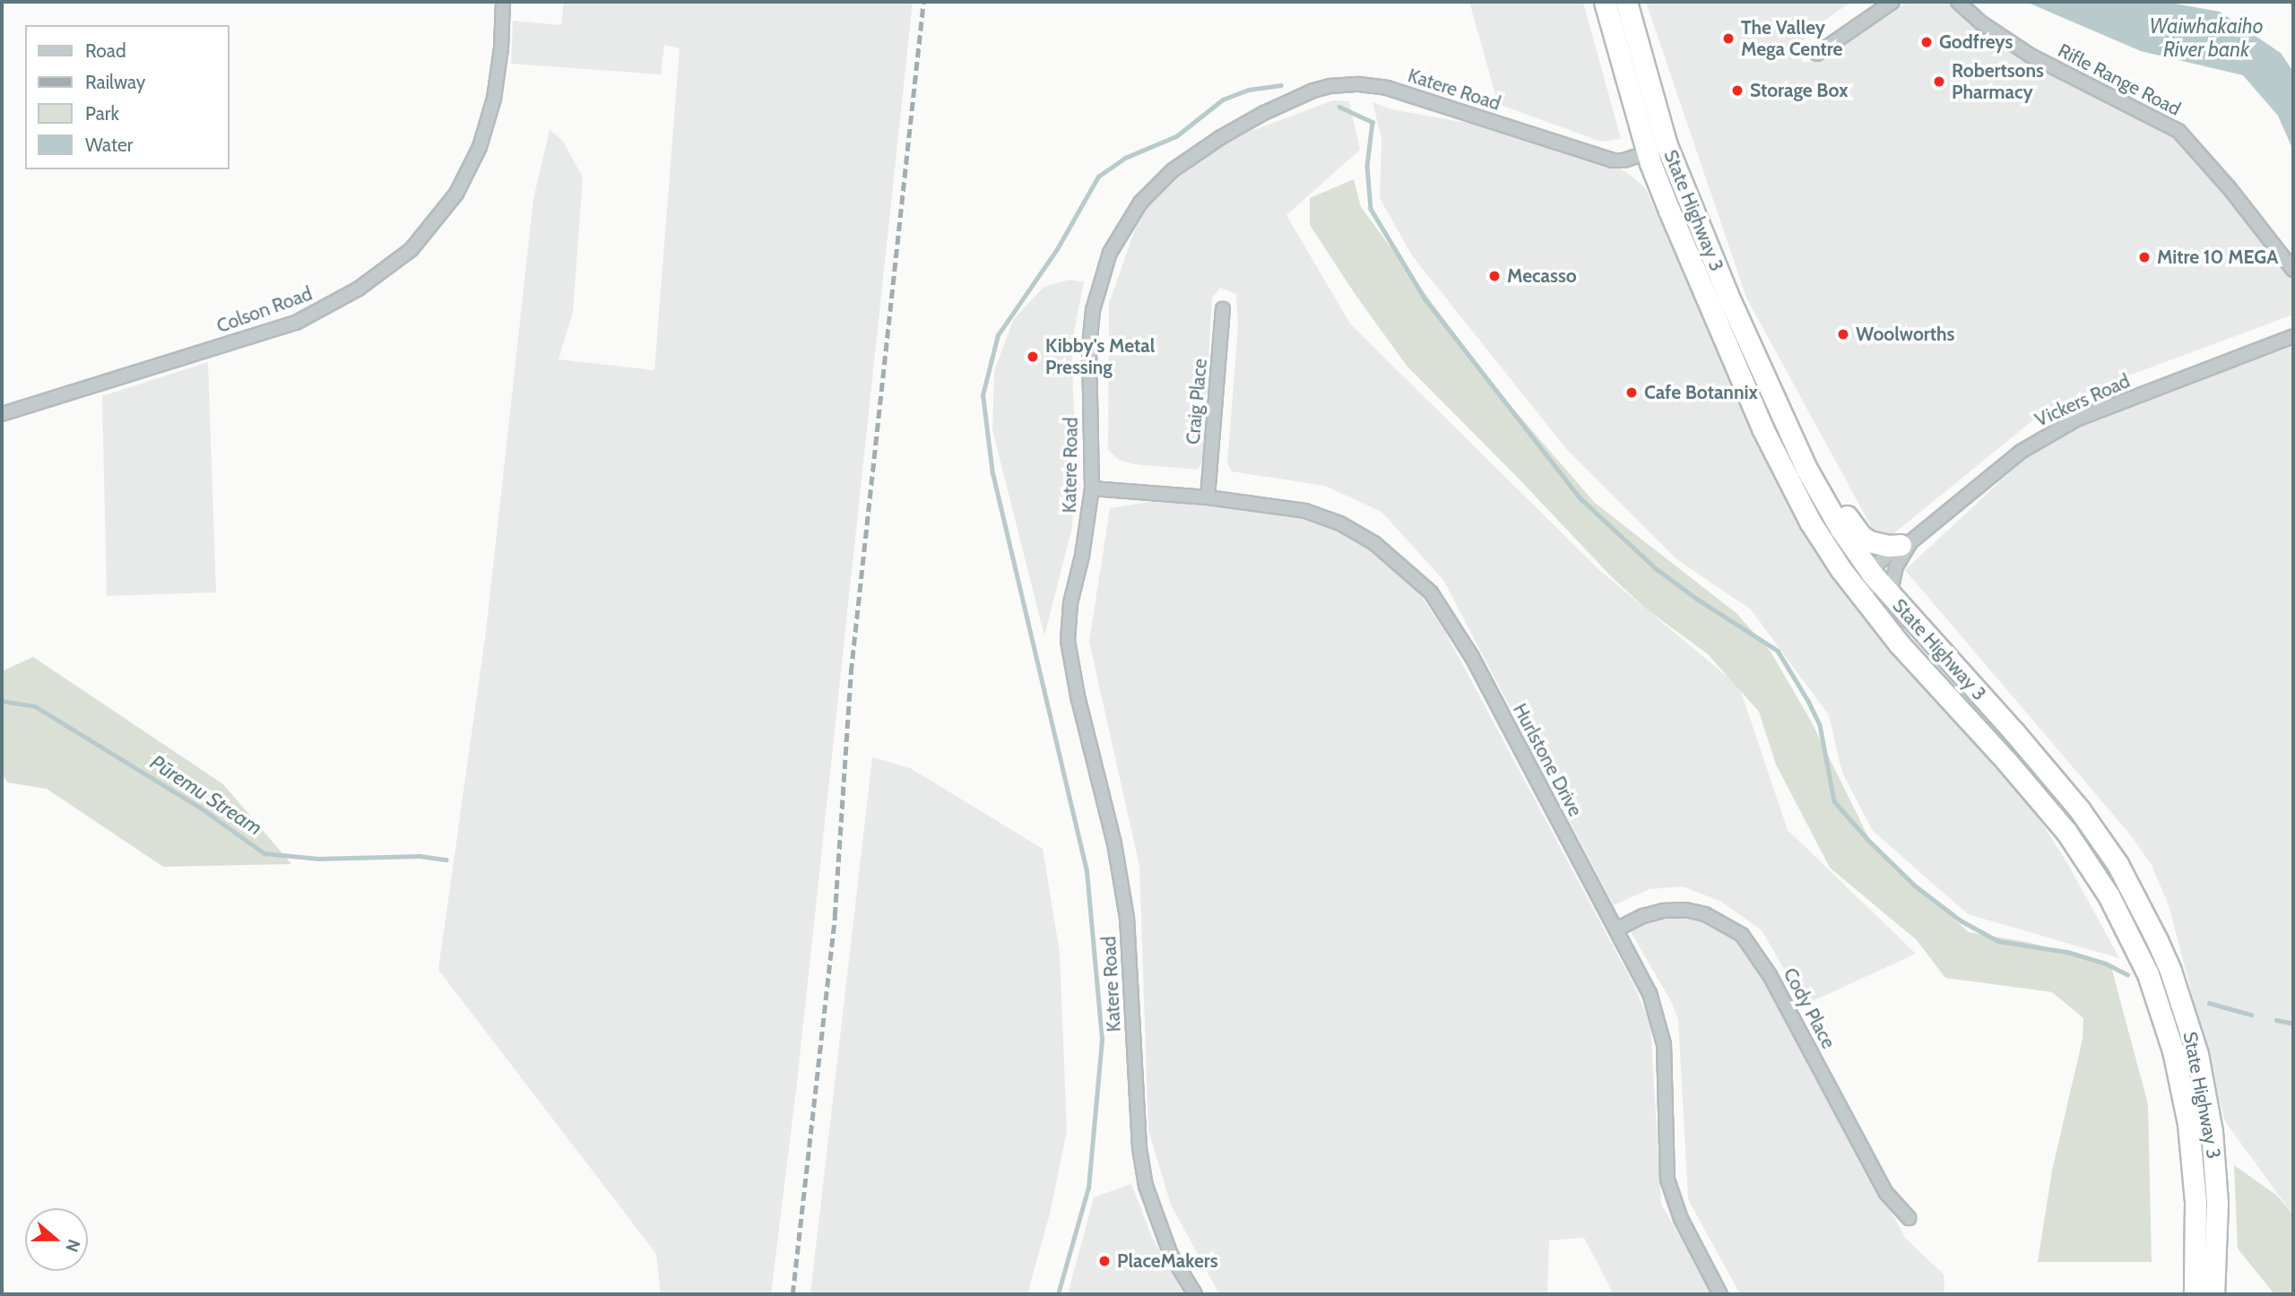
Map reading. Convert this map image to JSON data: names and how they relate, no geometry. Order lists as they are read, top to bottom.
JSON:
{
  "streets": {
    "highway": ["State Highway 3"],
    "street": [
      "Rifle Range Road",
      "Katere Road",
      "Colson Road",
      "Vickers Road",
      "Craig Place",
      "Hurlstone Drive",
      "Cody Place"
    ]
  },
  "crossings": [
    ["Katere Road", "State Highway 3"],
    ["Katere Road", "Hurlstone Drive"],
    ["State Highway 3", "Vickers Road"],
    ["Craig Place", "Hurlstone Drive"],
    ["Hurlstone Drive", "Cody Place"]
  ],
  "water": ["Waiwhakaiho River bank", "Pūremu Stream"],
  "places": [
    "The Valley Mega Centre",
    "Godfreys",
    "Robertsons Pharmacy",
    "Storage Box",
    "Mitre 10 MEGA",
    "Mecasso",
    "Woolworths",
    "Kibby's Metal Pressing",
    "Cafe Botannix",
    "PlaceMakers"
  ],
  "legend": [
    "Road",
    "Railway",
    "Park",
    "Water"
  ],
  "north": "right"
}
